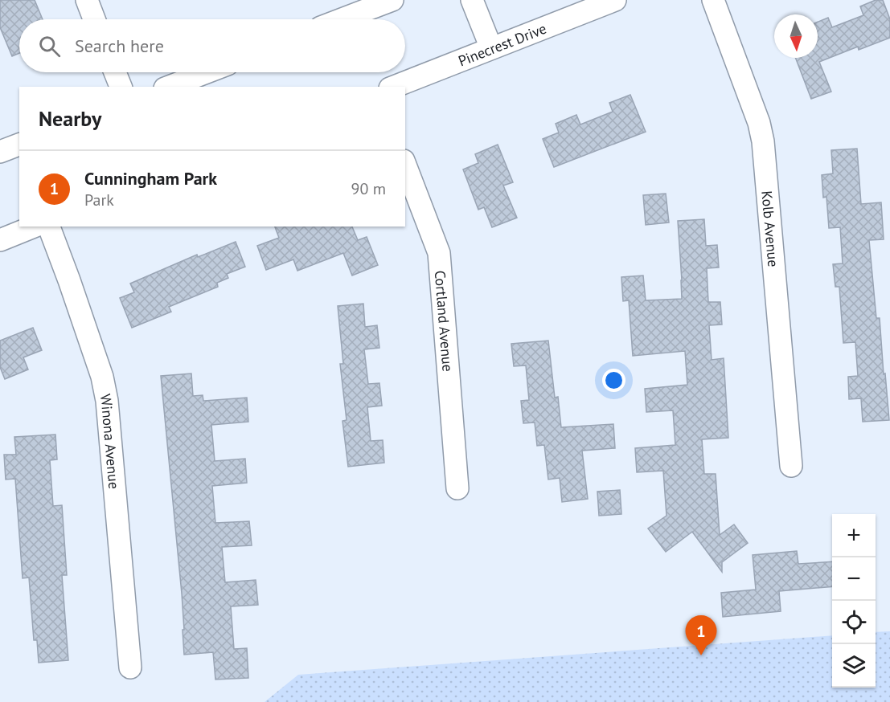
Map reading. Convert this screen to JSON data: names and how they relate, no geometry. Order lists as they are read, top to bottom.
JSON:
{
  "streets": {
    "street": [
      "Pinecrest Drive",
      "Kolb Avenue",
      "Cortland Avenue",
      "Winona Avenue"
    ]
  },
  "north": "bottom",
  "page": {
    "search": "Search here",
    "heading": "Nearby",
    "list": [
      {
        "mark": "1",
        "name": "Cunningham Park",
        "note": "Park",
        "value": "90 m"
      }
    ],
    "map_buttons": ["+", "−"],
    "pins": "1"
  }
}
